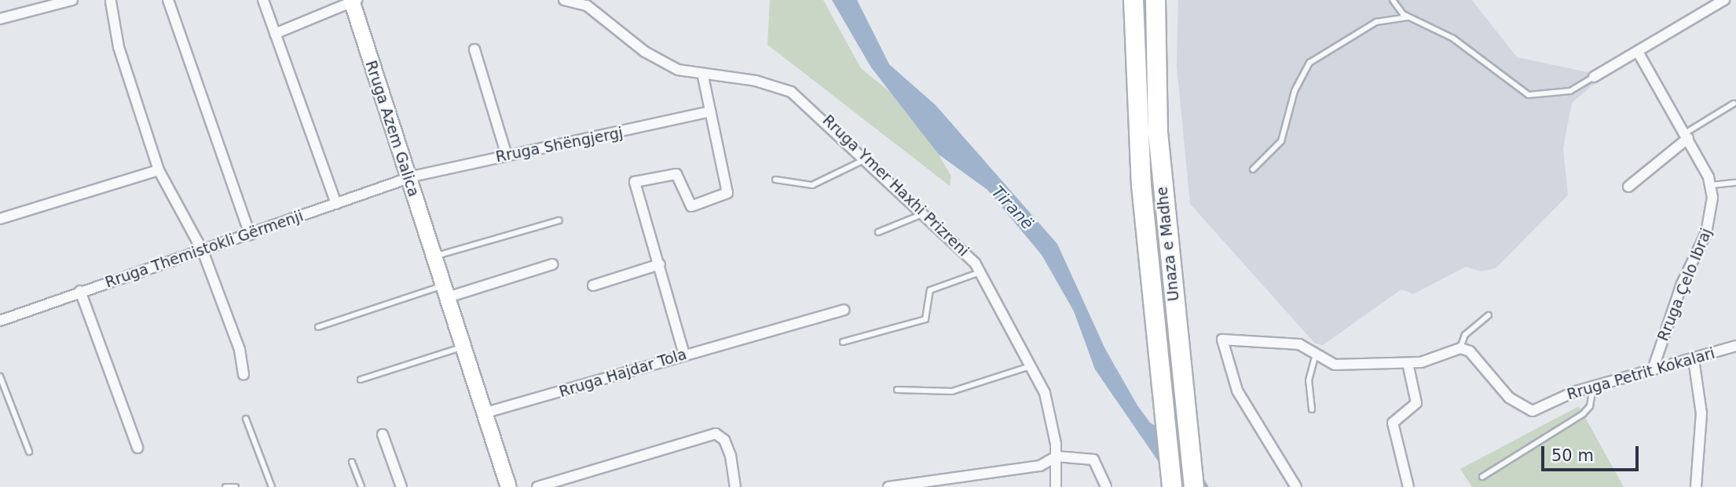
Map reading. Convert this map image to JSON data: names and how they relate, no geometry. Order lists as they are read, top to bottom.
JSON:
{
  "streets": {
    "highway": ["Unaza e Madhe"],
    "main road": ["Rruga Azem Galica"],
    "street": [
      "Rruga Shëngjergj",
      "Rruga Ymer Haxhi Prizreni",
      "Rruga Themistokli Gërmenji",
      "Rruga Çelo Ibraj",
      "Rruga Hajdar Tola",
      "Rruga Petrit Kokalari"
    ]
  },
  "crossings": [
    ["Rruga Azem Galica", "Rruga Shëngjergj"],
    ["Rruga Azem Galica", "Rruga Themistokli Gërmenji"],
    ["Rruga Azem Galica", "Rruga Hajdar Tola"],
    ["Rruga Shëngjergj", "Rruga Themistokli Gërmenji"],
    ["Rruga Çelo Ibraj", "Rruga Petrit Kokalari"]
  ],
  "water": ["Tiranë"],
  "scale_bar": "50 m"
}
